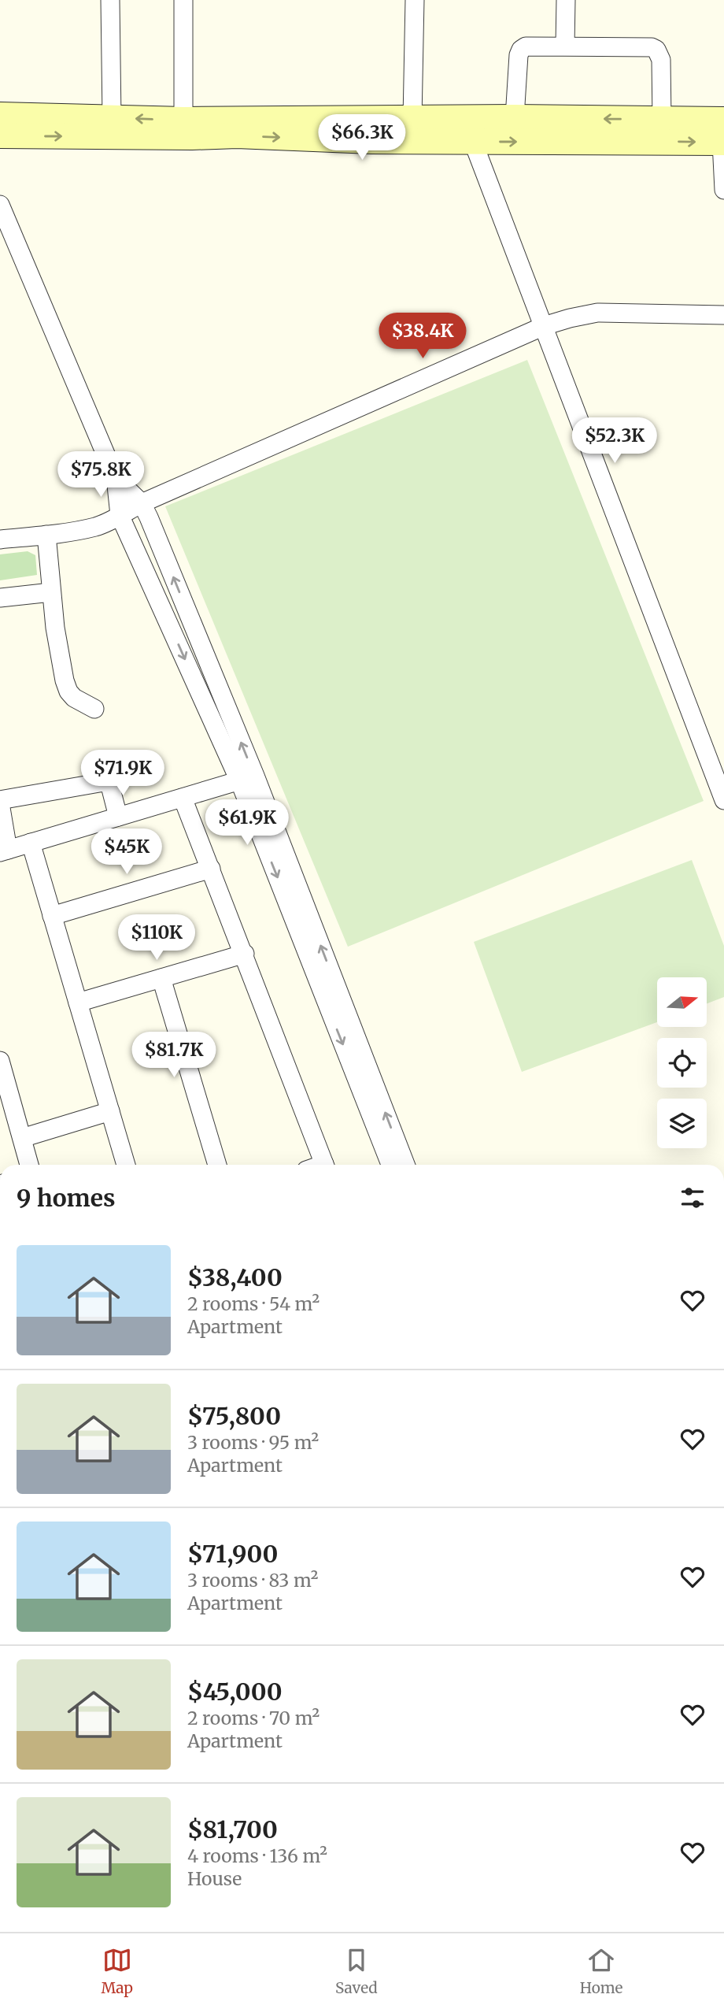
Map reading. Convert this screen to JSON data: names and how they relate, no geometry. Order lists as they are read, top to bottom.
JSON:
{
  "north": "right",
  "page": {
    "price": [
      "$66.3K",
      "$38.4K",
      "$52.3K",
      "$75.8K",
      "$71.9K",
      "$61.9K",
      "$45K",
      "$110K",
      "$81.7K"
    ],
    "heading": "9 homes",
    "list": [
      {
        "name": "$38,400",
        "note": "2 rooms · 54 m² · Apartment"
      },
      {
        "name": "$75,800",
        "note": "3 rooms · 95 m² · Apartment"
      },
      {
        "name": "$71,900",
        "note": "3 rooms · 83 m² · Apartment"
      },
      {
        "name": "$45,000",
        "note": "2 rooms · 70 m² · Apartment"
      },
      {
        "name": "$81,700",
        "note": "4 rooms · 136 m² · House"
      }
    ],
    "tabs": ["Map", "Saved", "Home"]
  }
}
